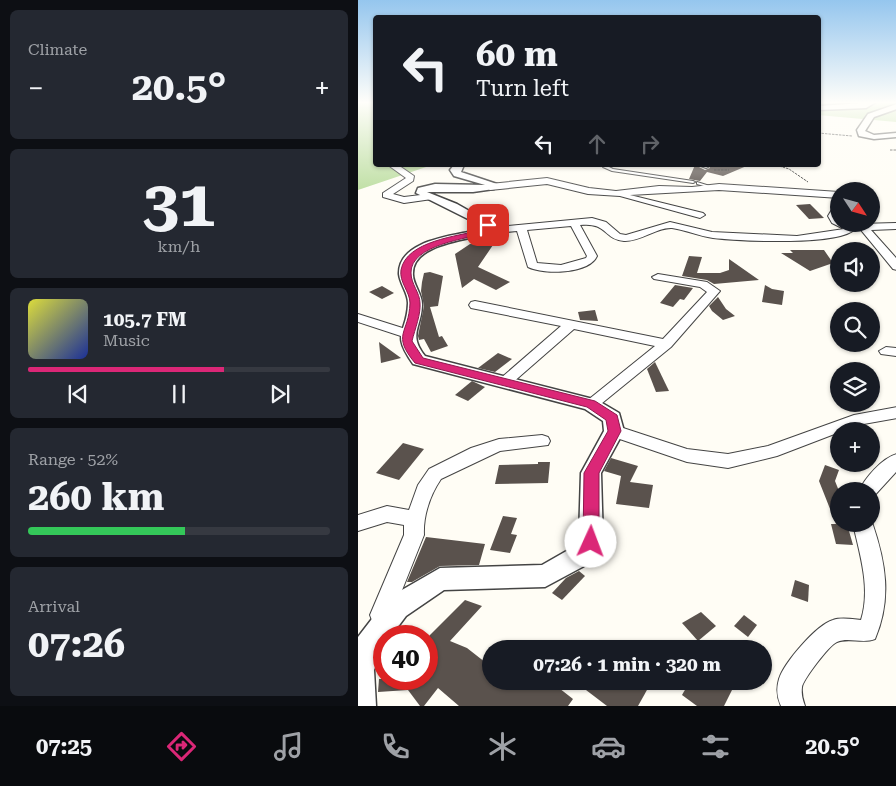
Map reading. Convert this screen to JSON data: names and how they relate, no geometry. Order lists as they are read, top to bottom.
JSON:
{
  "north": "bottom right",
  "page": {
    "tile": [
      "Climate",
      ["31", "km/h"],
      ["Range · 52%", "260 km"],
      ["Arrival", "07:26"]
    ],
    "turn": ["60 m", "Turn left"],
    "heat": ["−", "20.5°", "+"],
    "map_buttons": ["+", "−"],
    "song": ["105.7 FM", "Music"],
    "limit": "40",
    "trip": "07:26 · 1 min · 320 m",
    "tabs": ["07:25", "20.5°"]
  }
}
